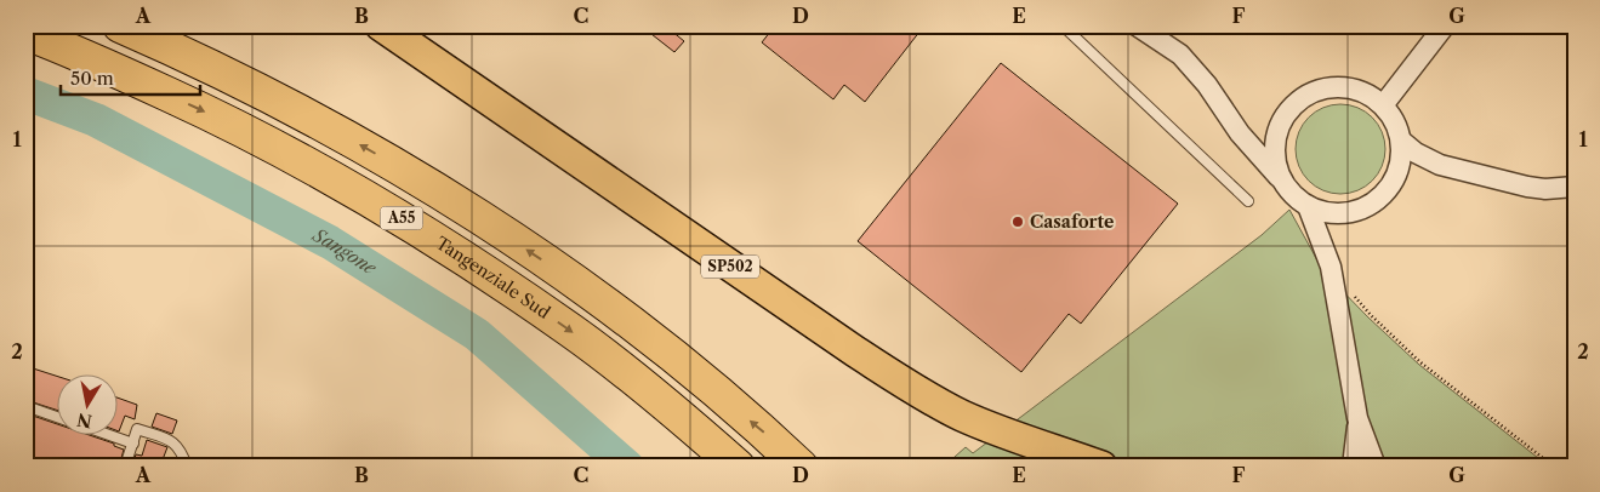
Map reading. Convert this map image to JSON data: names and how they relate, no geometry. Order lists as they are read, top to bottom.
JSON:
{
  "streets": {
    "highway": ["A55", "Tangenziale Sud"],
    "main road": ["SP502"]
  },
  "water": ["Sangone"],
  "places": ["Casaforte"],
  "scale_bar": "50 m",
  "north": "bottom",
  "grid": {
    "columns": [
      "A",
      "B",
      "C",
      "D",
      "E",
      "F",
      "G"
    ],
    "rows": ["1", "2"]
  }
}
